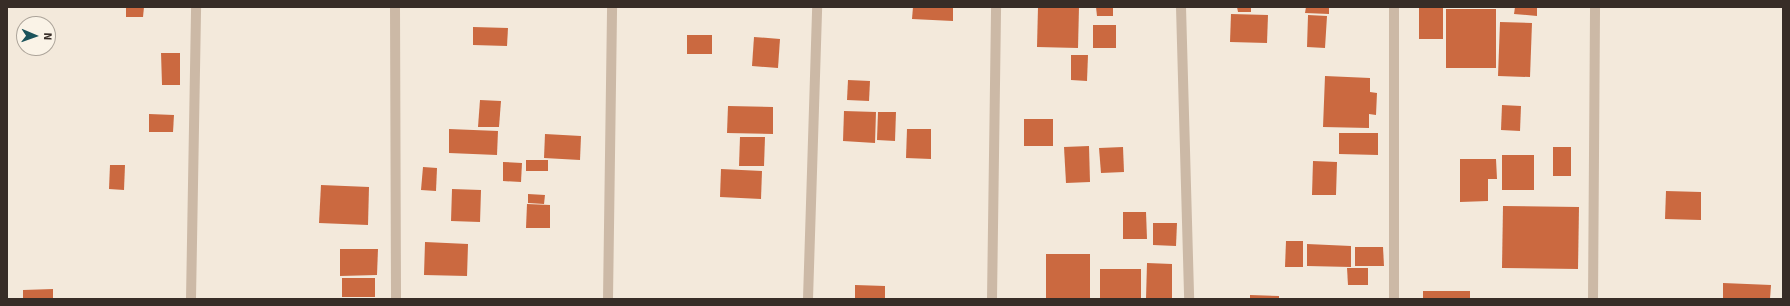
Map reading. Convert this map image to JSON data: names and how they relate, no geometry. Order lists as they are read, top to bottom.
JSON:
{
  "north": "right"
}
